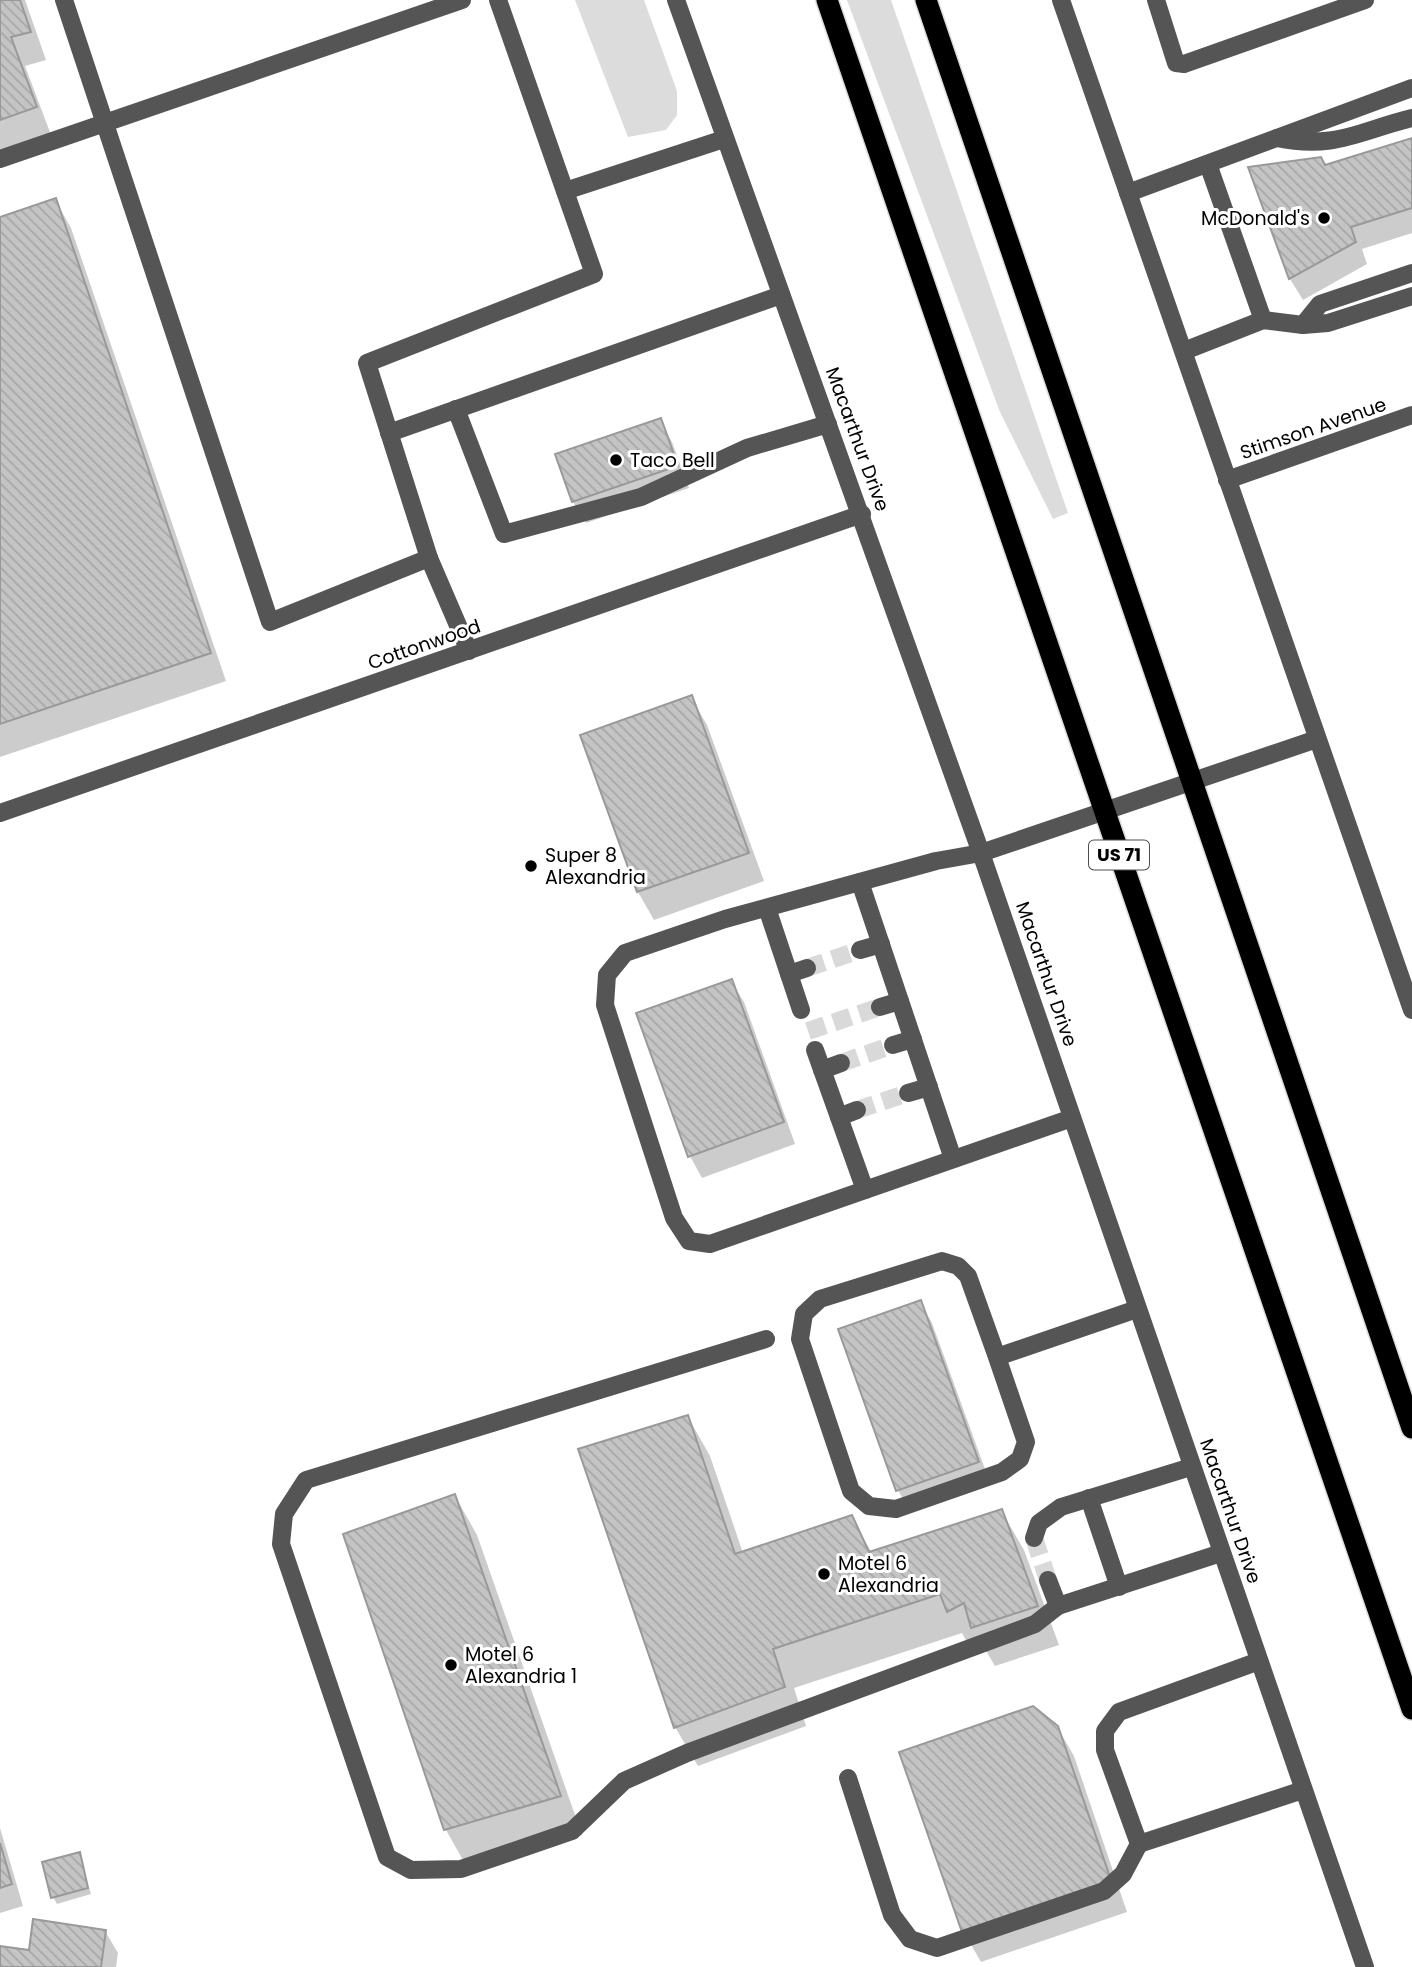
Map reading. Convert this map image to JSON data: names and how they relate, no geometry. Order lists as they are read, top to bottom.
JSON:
{
  "streets": {
    "highway": ["US 71"],
    "street": ["Stimson Avenue", "Macarthur Drive", "Cottonwood"]
  },
  "crossings": [
    ["Macarthur Drive", "Cottonwood"]
  ],
  "places": [
    "McDonald's",
    "Taco Bell",
    "Super 8 Alexandria",
    "Motel 6 Alexandria",
    "Motel 6 Alexandria 1"
  ]
}
